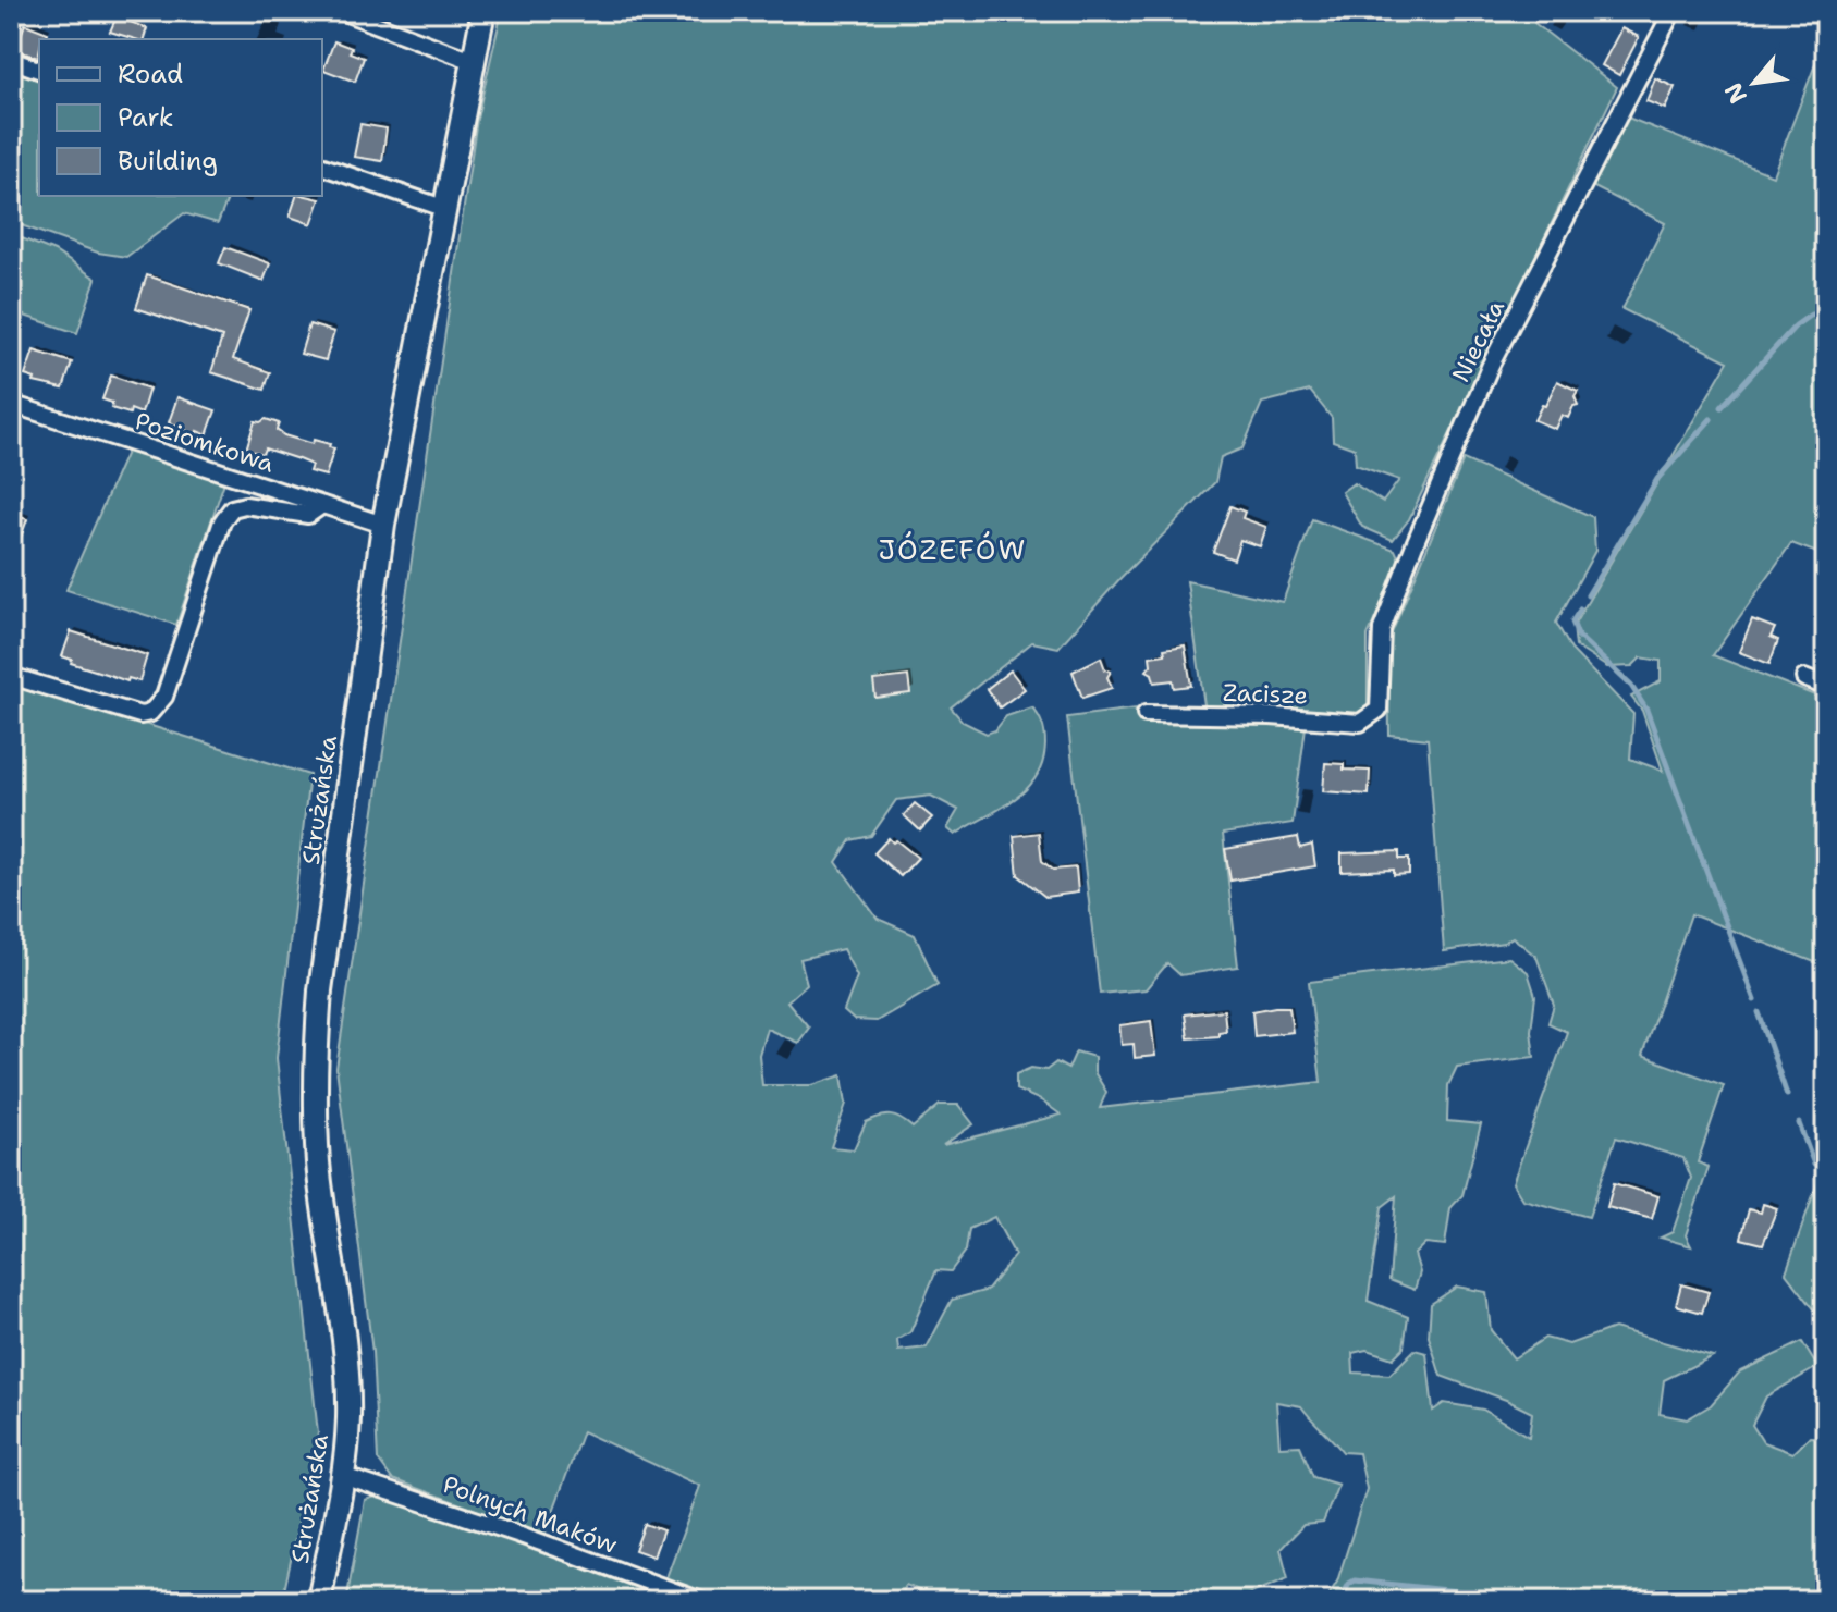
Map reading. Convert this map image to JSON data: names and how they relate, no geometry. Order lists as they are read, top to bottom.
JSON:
{
  "streets": {
    "main road": ["Strużańska"],
    "street": [
      "Niecała",
      "Poziomkowa",
      "Zacisze",
      "Polnych Maków"
    ]
  },
  "crossings": [
    ["Niecała", "Zacisze"],
    ["Poziomkowa", "Strużańska"],
    ["Strużańska", "Polnych Maków"]
  ],
  "districts": ["JÓZEFÓW"],
  "legend": ["Road", "Park", "Building"],
  "north": "bottom left"
}
